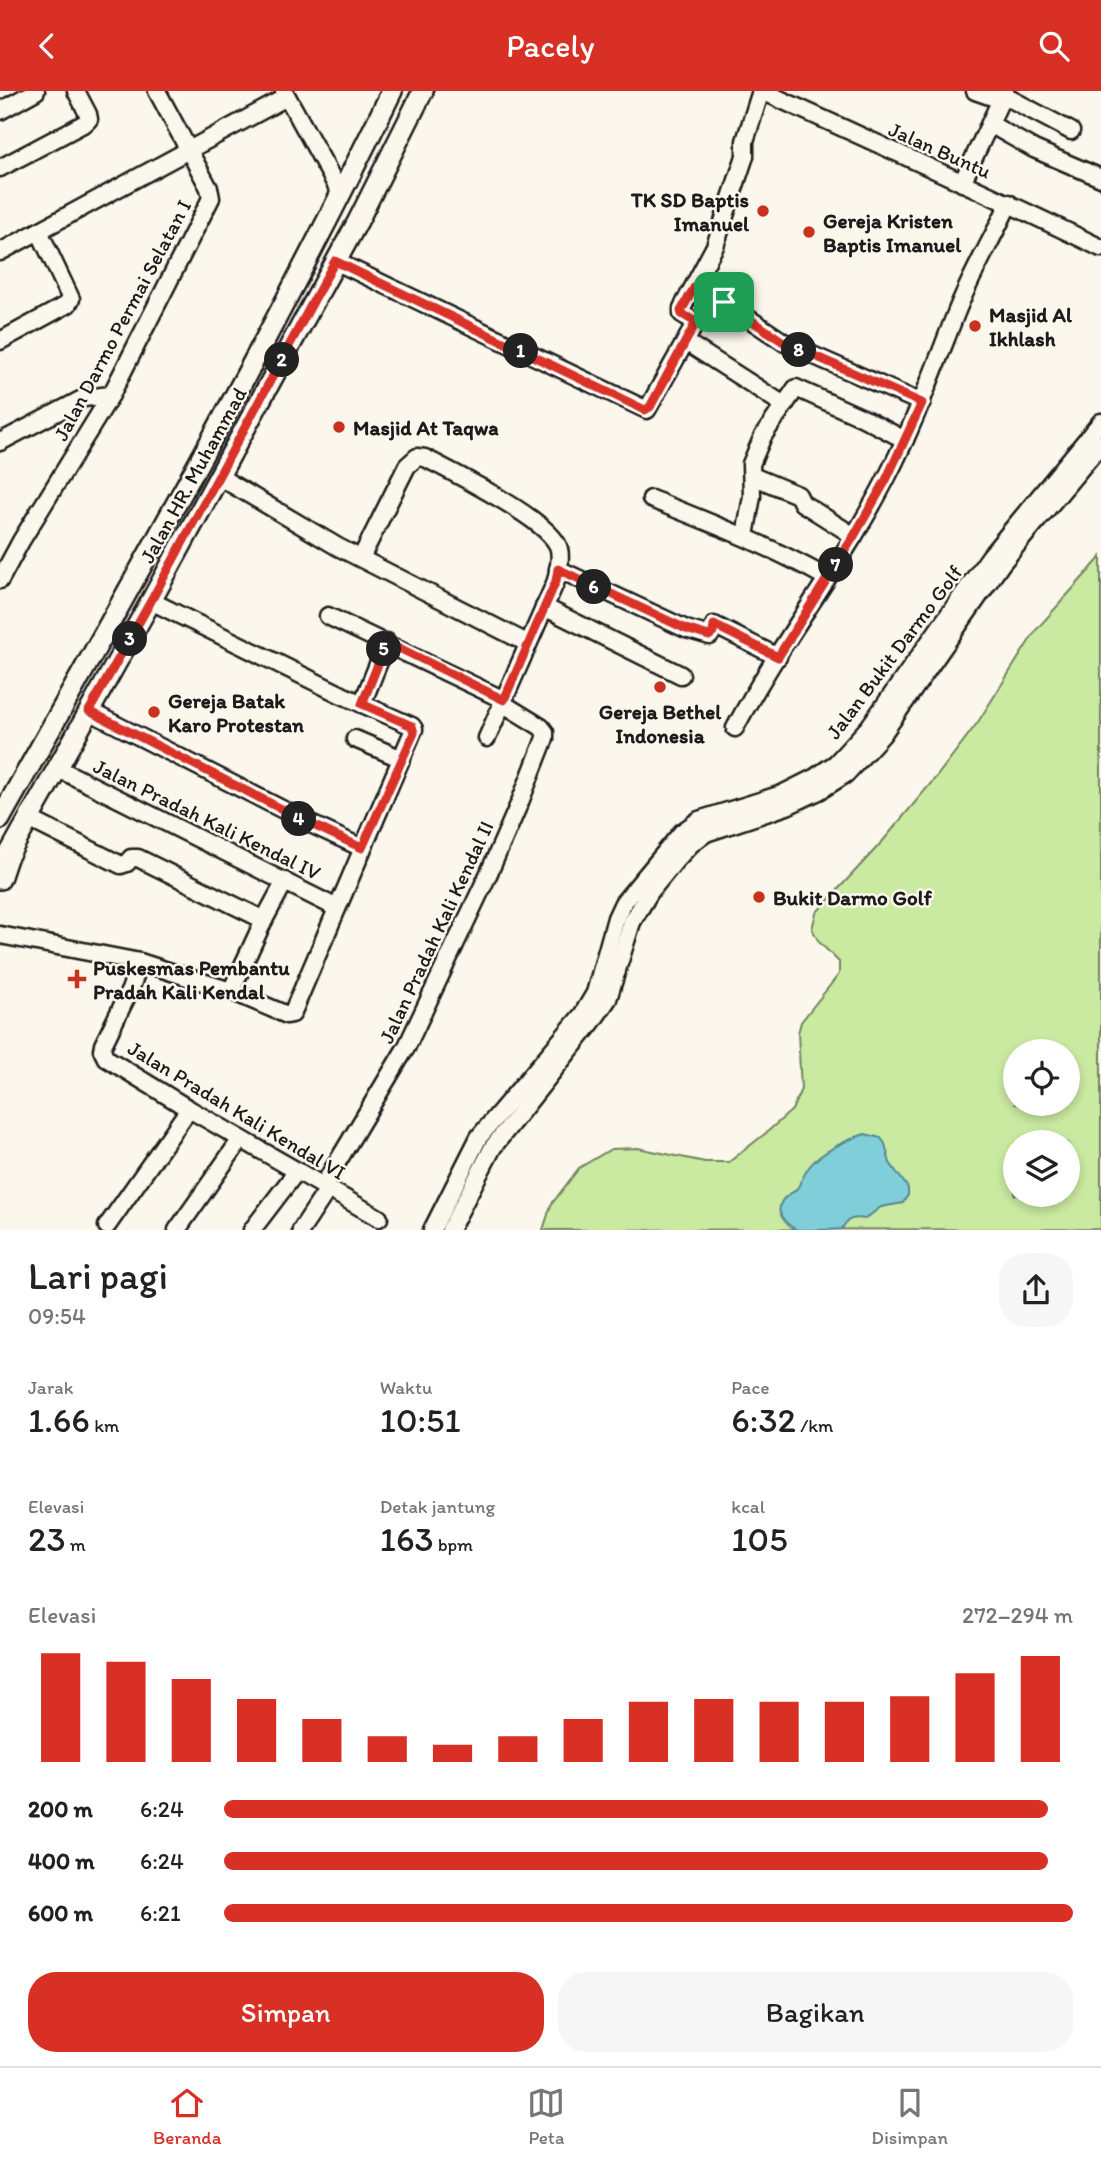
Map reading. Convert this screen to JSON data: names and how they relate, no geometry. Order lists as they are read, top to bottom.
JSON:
{
  "streets": {
    "main road": ["Jalan HR. Muhammad"],
    "street": [
      "Jalan Buntu",
      "Jalan Darmo Permai Selatan I",
      "Jalan Bukit Darmo Golf",
      "Jalan Pradah Kali Kendal IV",
      "Jalan Pradah Kali Kendal II",
      "Jalan Pradah Kali Kendal VI"
    ]
  },
  "crossings": [
    ["Jalan HR. Muhammad", "Jalan Pradah Kali Kendal IV"],
    ["Jalan Pradah Kali Kendal II", "Jalan Pradah Kali Kendal VI"]
  ],
  "places": {
    "other": [
      "TK SD Baptis Imanuel",
      "Gereja Kristen Baptis Imanuel",
      "Masjid Al Ikhlash",
      "Masjid At Taqwa",
      "Gereja Bethel Indonesia",
      "Gereja Batak Karo Protestan",
      "Bukit Darmo Golf"
    ],
    "health": ["Puskesmas Pembantu Pradah Kali Kendal"]
  },
  "page": {
    "header": "Pacely",
    "pins": [
      "8",
      "1",
      "2",
      "7",
      "6",
      "3",
      "5",
      "4"
    ],
    "heading": ["Lari pagi", "09:54"],
    "stats": [
      ["Jarak", "1.66 km"],
      ["Waktu", "10:51"],
      ["Pace", "6:32 /km"],
      ["Elevasi", "23 m"],
      ["Detak jantung", "163 bpm"],
      ["kcal", "105"]
    ],
    "chart": ["Elevasi", "272–294 m"],
    "list": [
      {
        "name": "200 m",
        "note": "6:24"
      },
      {
        "name": "400 m",
        "note": "6:24"
      },
      {
        "name": "600 m",
        "note": "6:21"
      }
    ],
    "buttons": ["Simpan", "Bagikan"],
    "tabs": ["Beranda", "Peta", "Disimpan"]
  }
}
